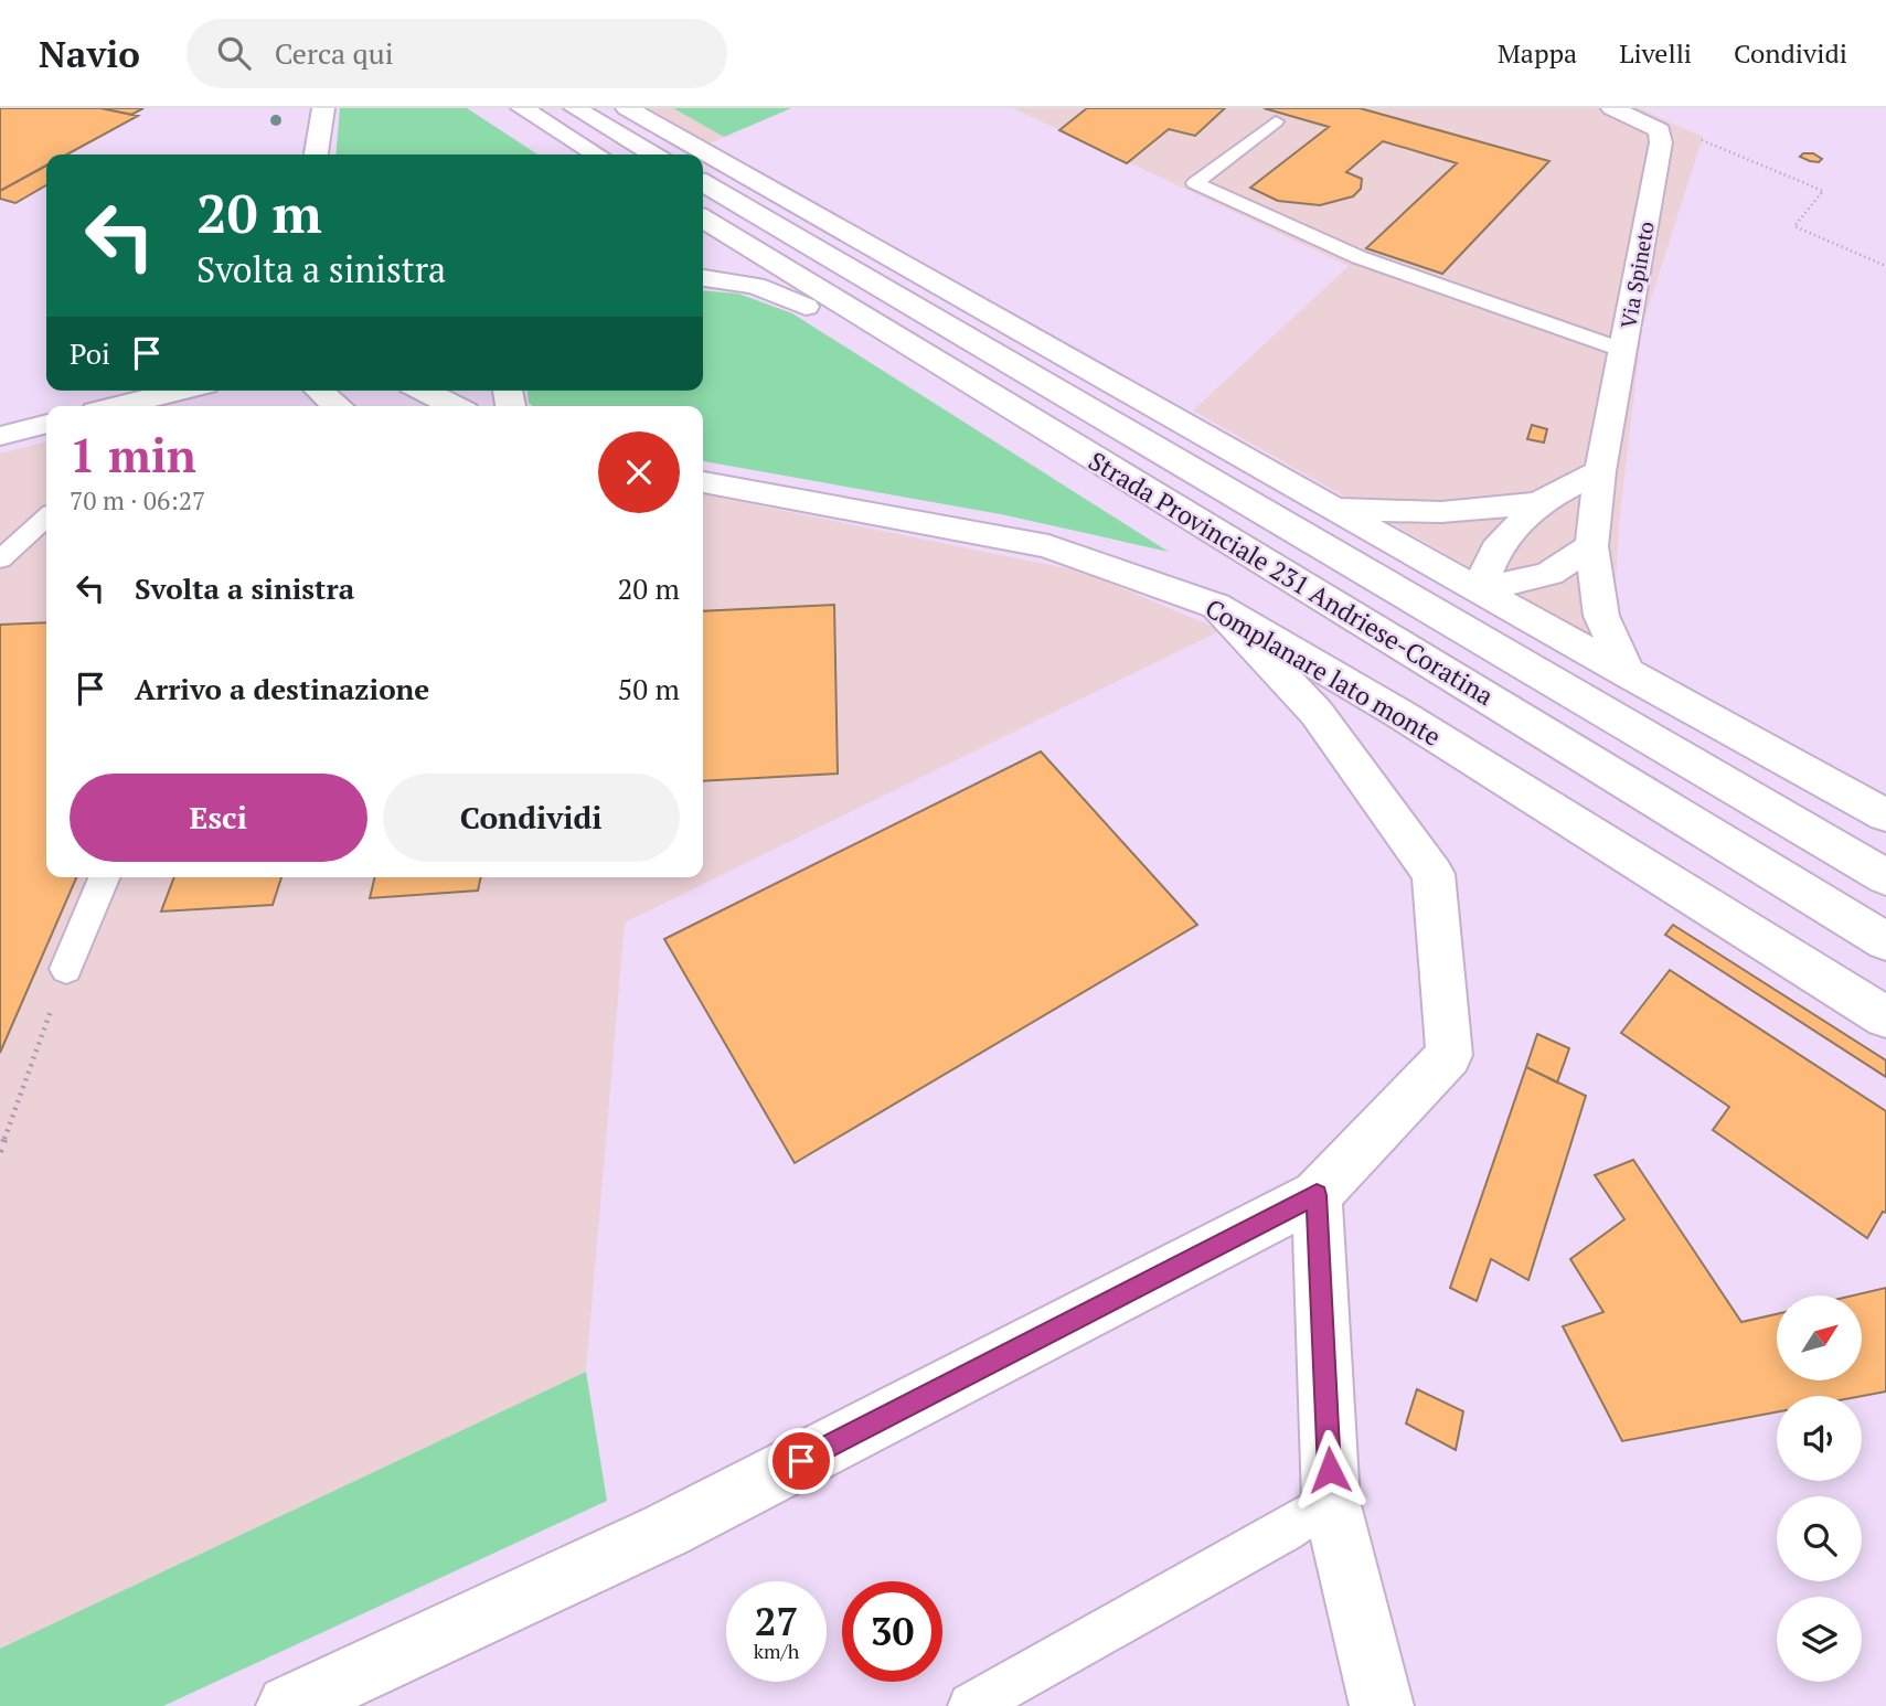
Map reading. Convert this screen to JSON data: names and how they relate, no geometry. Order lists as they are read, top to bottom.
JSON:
{
  "streets": {
    "main road": ["Via Spineto", "Strada Provinciale 231 Andriese-Coratina", "Complanare lato monte"]
  },
  "north": "top right",
  "page": {
    "header": "Navio",
    "search": "Cerca qui",
    "nav": ["Mappa", "Livelli", "Condividi"],
    "turn": ["20 m", "Svolta a sinistra"],
    "then": "Poi",
    "heading": ["1 min", "70 m · 06:27"],
    "list": [
      {
        "name": "Svolta a sinistra",
        "value": "20 m"
      },
      {
        "name": "Arrivo a destinazione",
        "value": "50 m"
      }
    ],
    "buttons": ["Esci", "Condividi"],
    "speed": "27 km/h",
    "limit": "30"
  }
}
